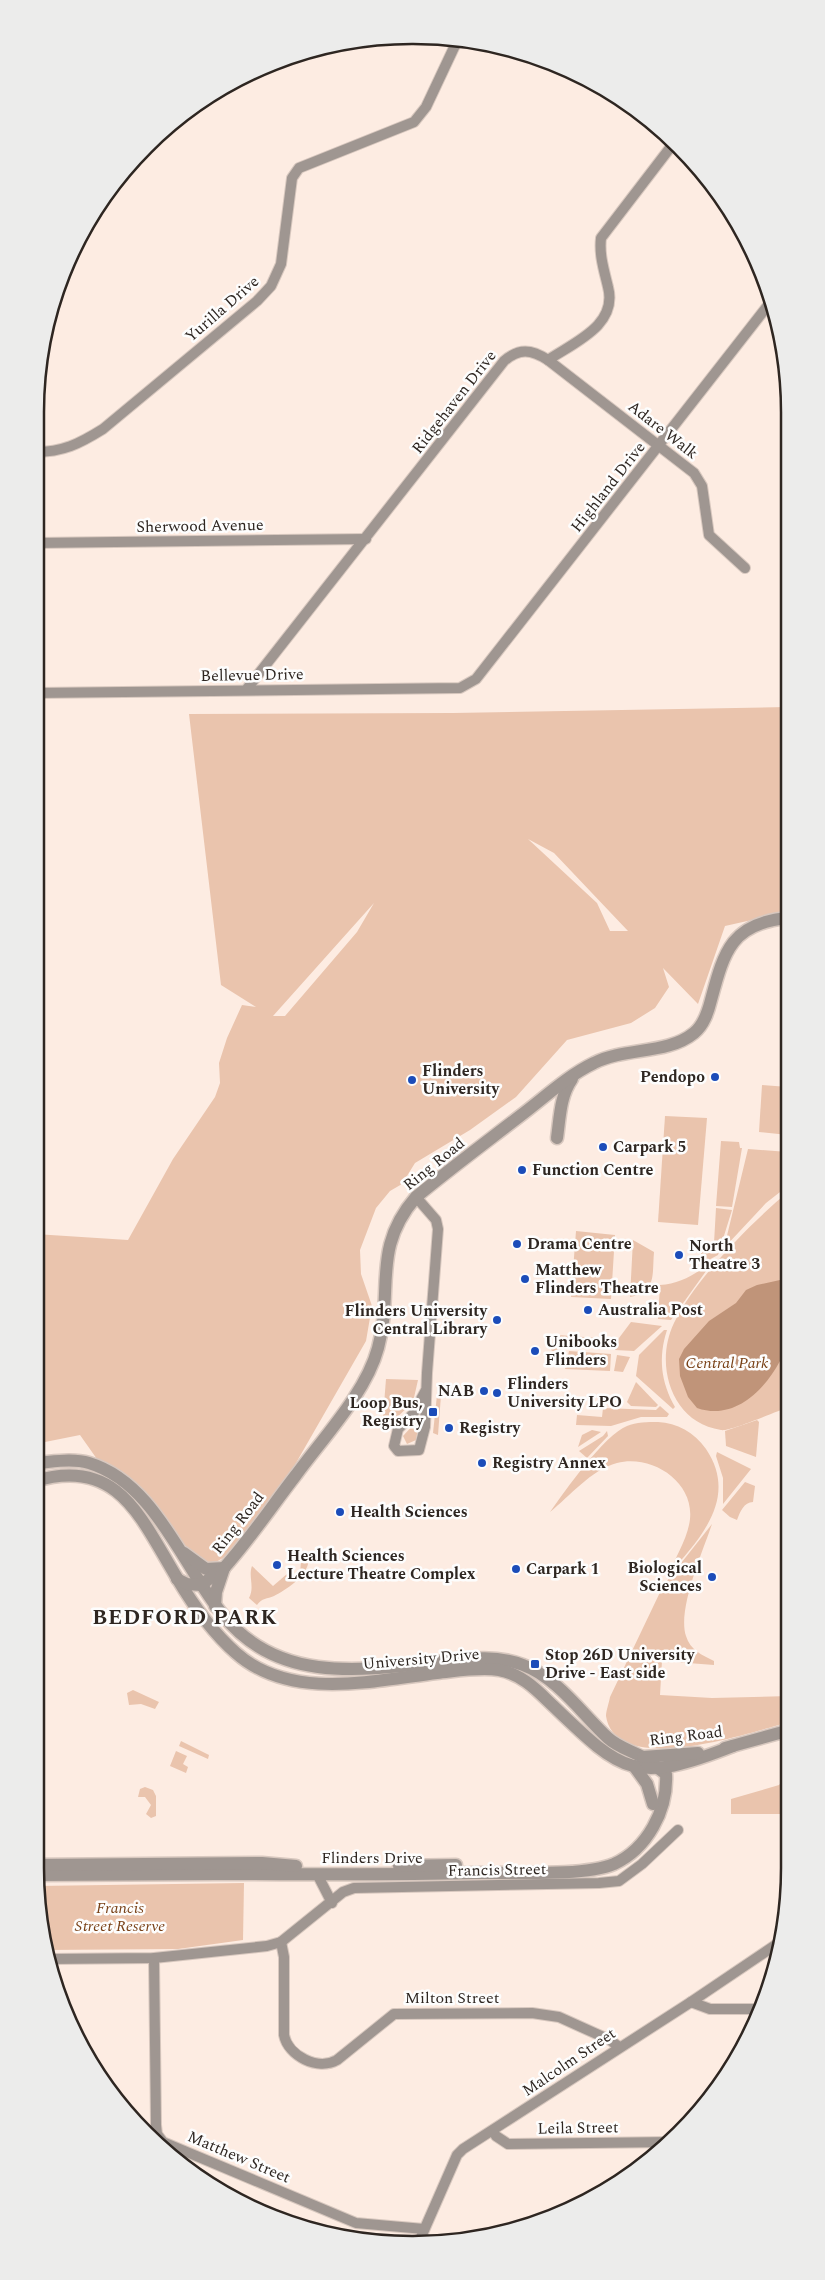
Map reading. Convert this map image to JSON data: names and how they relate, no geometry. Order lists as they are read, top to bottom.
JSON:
{
  "streets": {
    "street": [
      "Yurilla Drive",
      "Ridgehaven Drive",
      "Adare Walk",
      "Highland Drive",
      "Sherwood Avenue",
      "Bellevue Drive",
      "Ring Road",
      "University Drive",
      "Flinders Drive",
      "Francis Street",
      "Milton Street",
      "Malcolm Street",
      "Leila Street",
      "Matthew Street"
    ]
  },
  "crossings": [
    ["Ridgehaven Drive", "Adare Walk"],
    ["Ridgehaven Drive", "Sherwood Avenue"],
    ["Ridgehaven Drive", "Bellevue Drive"],
    ["Adare Walk", "Highland Drive"],
    ["Highland Drive", "Bellevue Drive"],
    ["Ring Road", "University Drive"],
    ["Ring Road", "Flinders Drive"],
    ["University Drive", "Flinders Drive"],
    ["Francis Street", "Milton Street"],
    ["Francis Street", "Matthew Street"],
    ["Milton Street", "Malcolm Street"],
    ["Malcolm Street", "Leila Street"],
    ["Malcolm Street", "Matthew Street"]
  ],
  "districts": ["BEDFORD PARK"],
  "parks": ["Central Park", "Francis Street Reserve"],
  "places": {
    "other": [
      "Pendopo",
      "Flinders University",
      "Carpark 5",
      "Function Centre",
      "Drama Centre",
      "North Theatre 3",
      "Matthew Flinders Theatre",
      "Australia Post",
      "Flinders University Central Library",
      "Unibooks Flinders",
      "NAB",
      "Flinders University LPO",
      "Registry",
      "Registry Annex",
      "Health Sciences",
      "Health Sciences Lecture Theatre Complex",
      "Carpark 1",
      "Biological Sciences"
    ],
    "transit": ["Loop Bus, Registry", "Stop 26D University Drive - East side"]
  }
}
